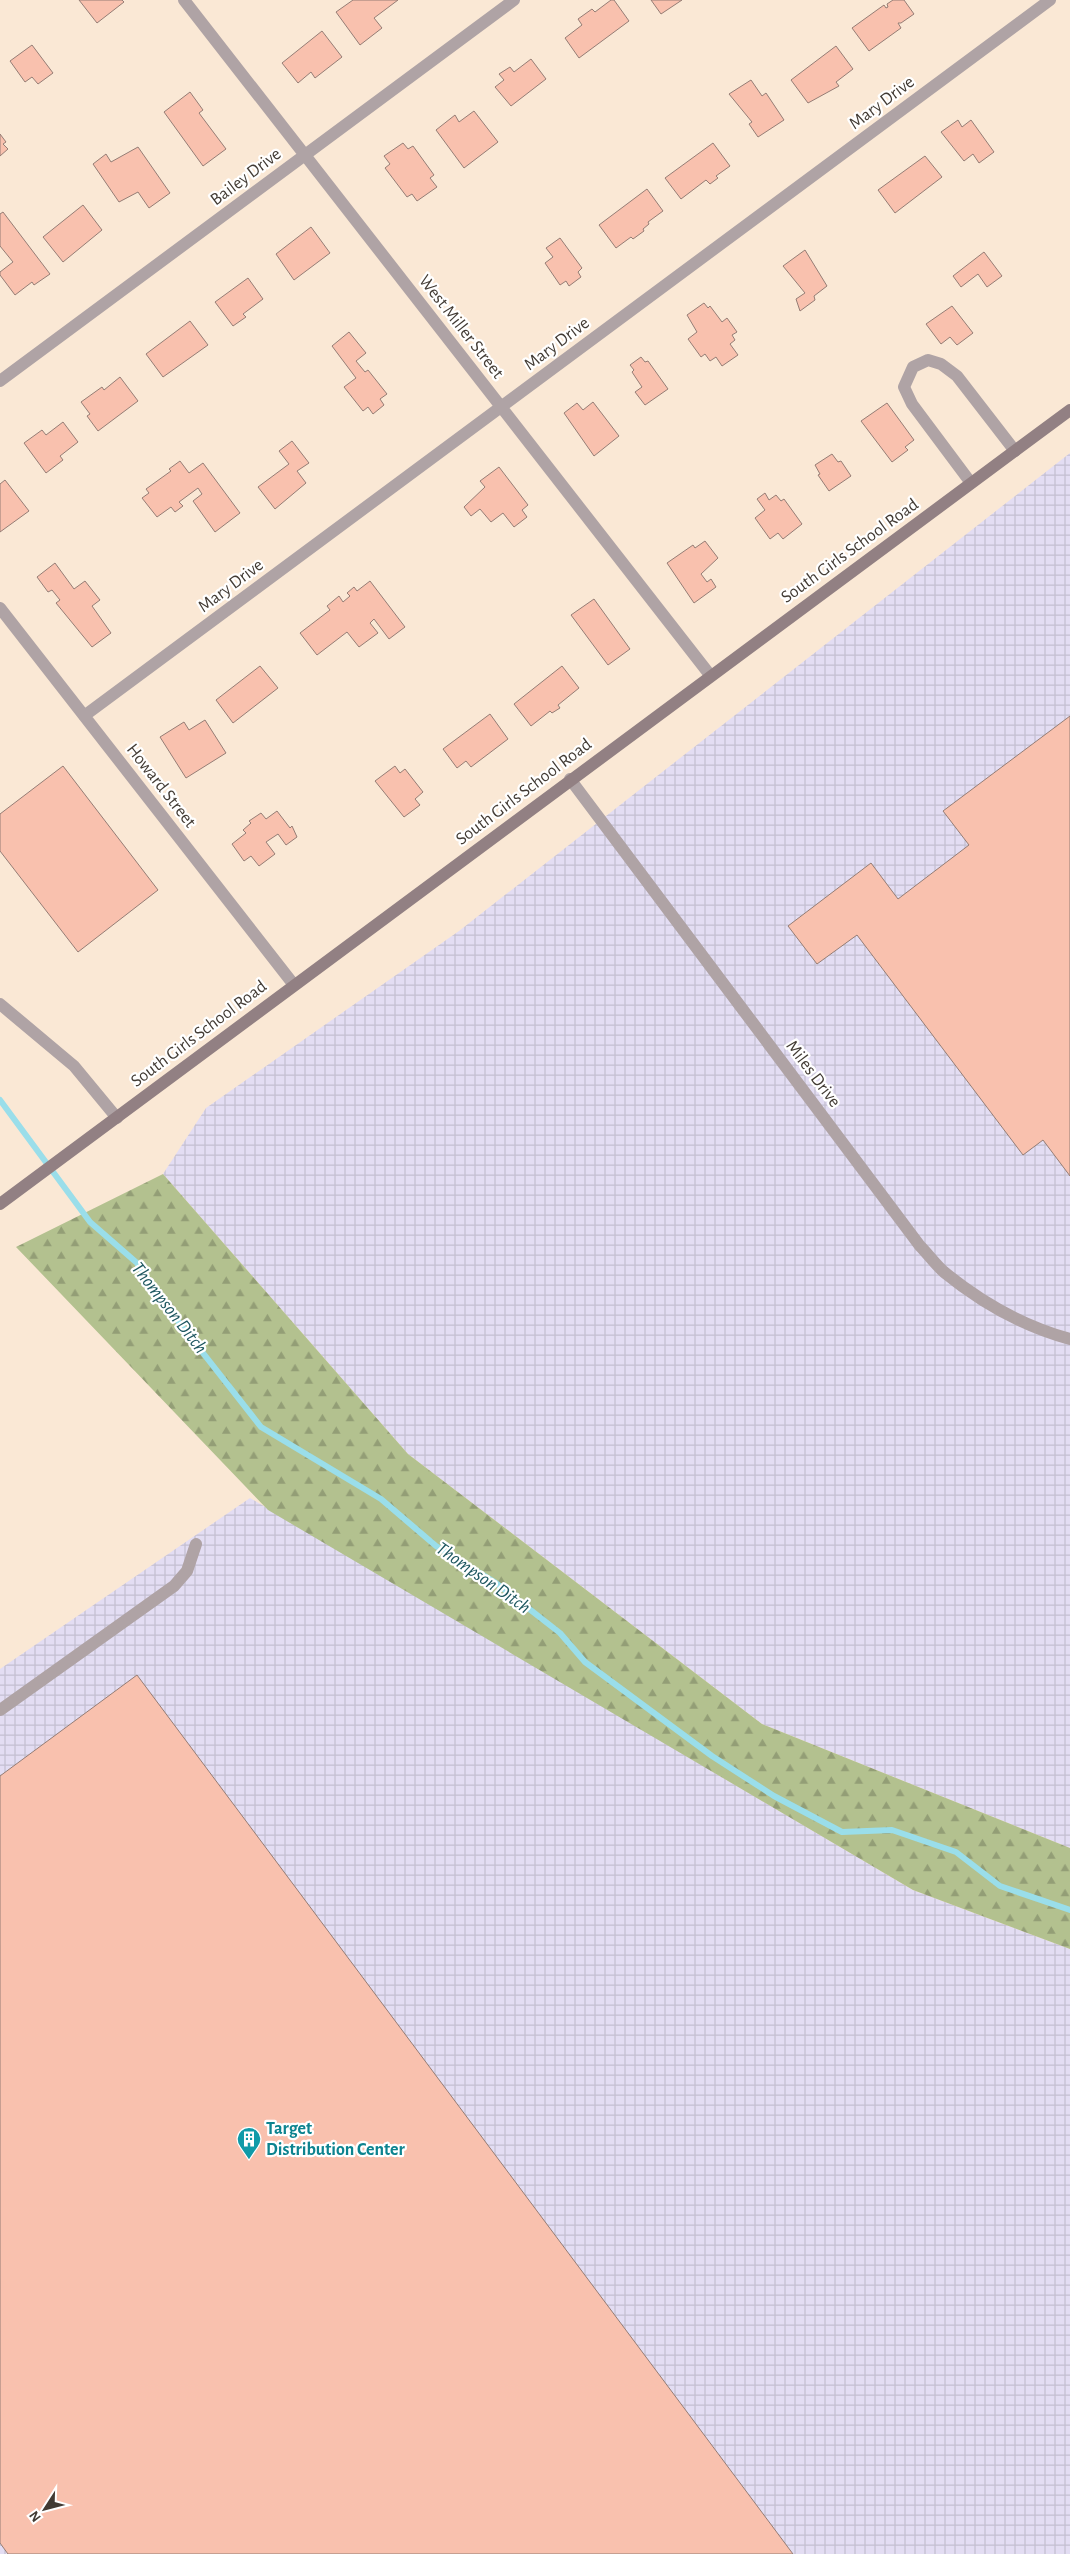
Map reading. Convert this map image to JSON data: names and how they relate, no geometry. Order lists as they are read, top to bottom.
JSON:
{
  "streets": {
    "main road": ["South Girls School Road"],
    "street": [
      "Mary Drive",
      "Bailey Drive",
      "West Miller Street",
      "Howard Street",
      "Miles Drive"
    ]
  },
  "crossings": [
    ["Mary Drive", "West Miller Street"],
    ["Mary Drive", "Howard Street"],
    ["Bailey Drive", "West Miller Street"],
    ["West Miller Street", "South Girls School Road"],
    ["South Girls School Road", "Howard Street"],
    ["South Girls School Road", "Miles Drive"]
  ],
  "water": ["Thompson Ditch"],
  "places": {
    "building": ["Target Distribution Center"]
  },
  "north": "bottom left"
}
